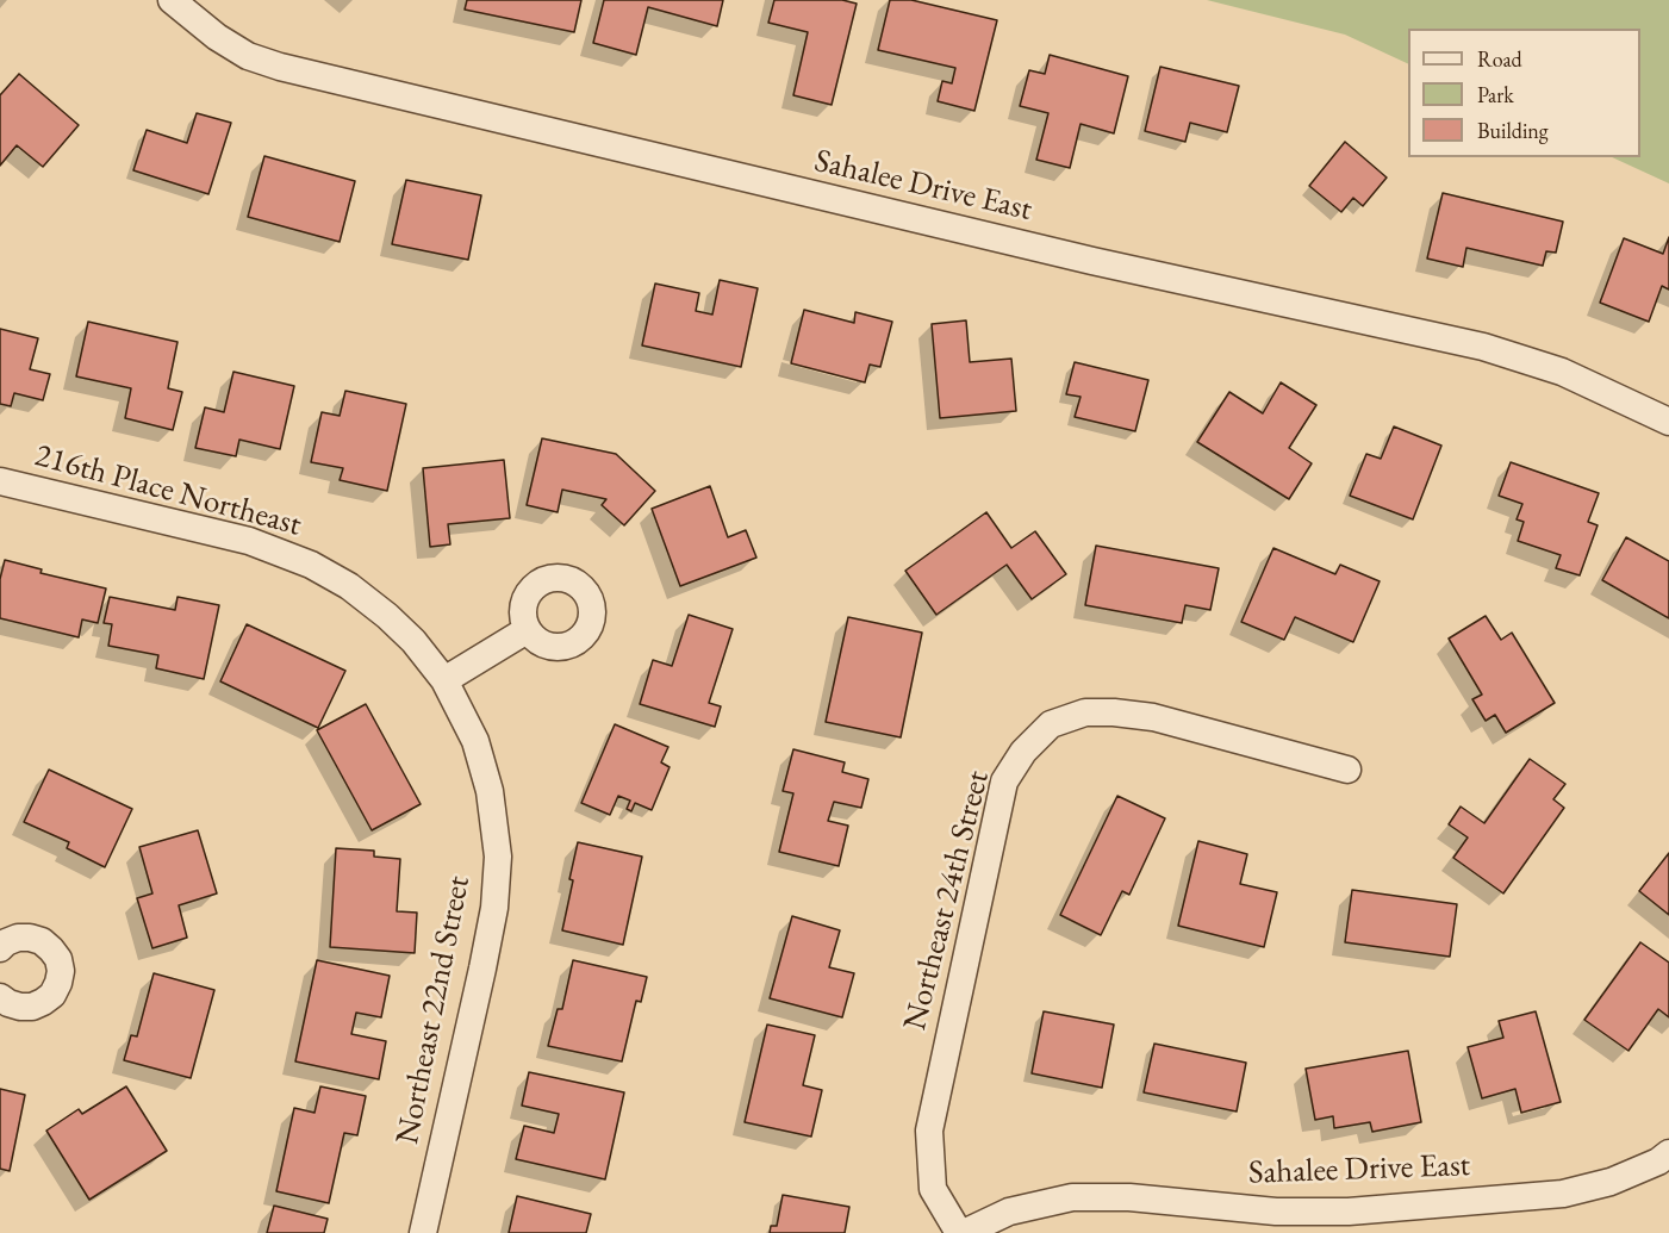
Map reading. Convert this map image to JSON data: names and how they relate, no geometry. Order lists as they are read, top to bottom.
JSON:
{
  "streets": {
    "street": [
      "Sahalee Drive East",
      "216th Place Northeast",
      "Northeast 24th Street",
      "Northeast 22nd Street"
    ]
  },
  "crossings": [
    ["Sahalee Drive East", "Northeast 24th Street"],
    ["216th Place Northeast", "Northeast 22nd Street"]
  ],
  "legend": ["Road", "Park", "Building"]
}
